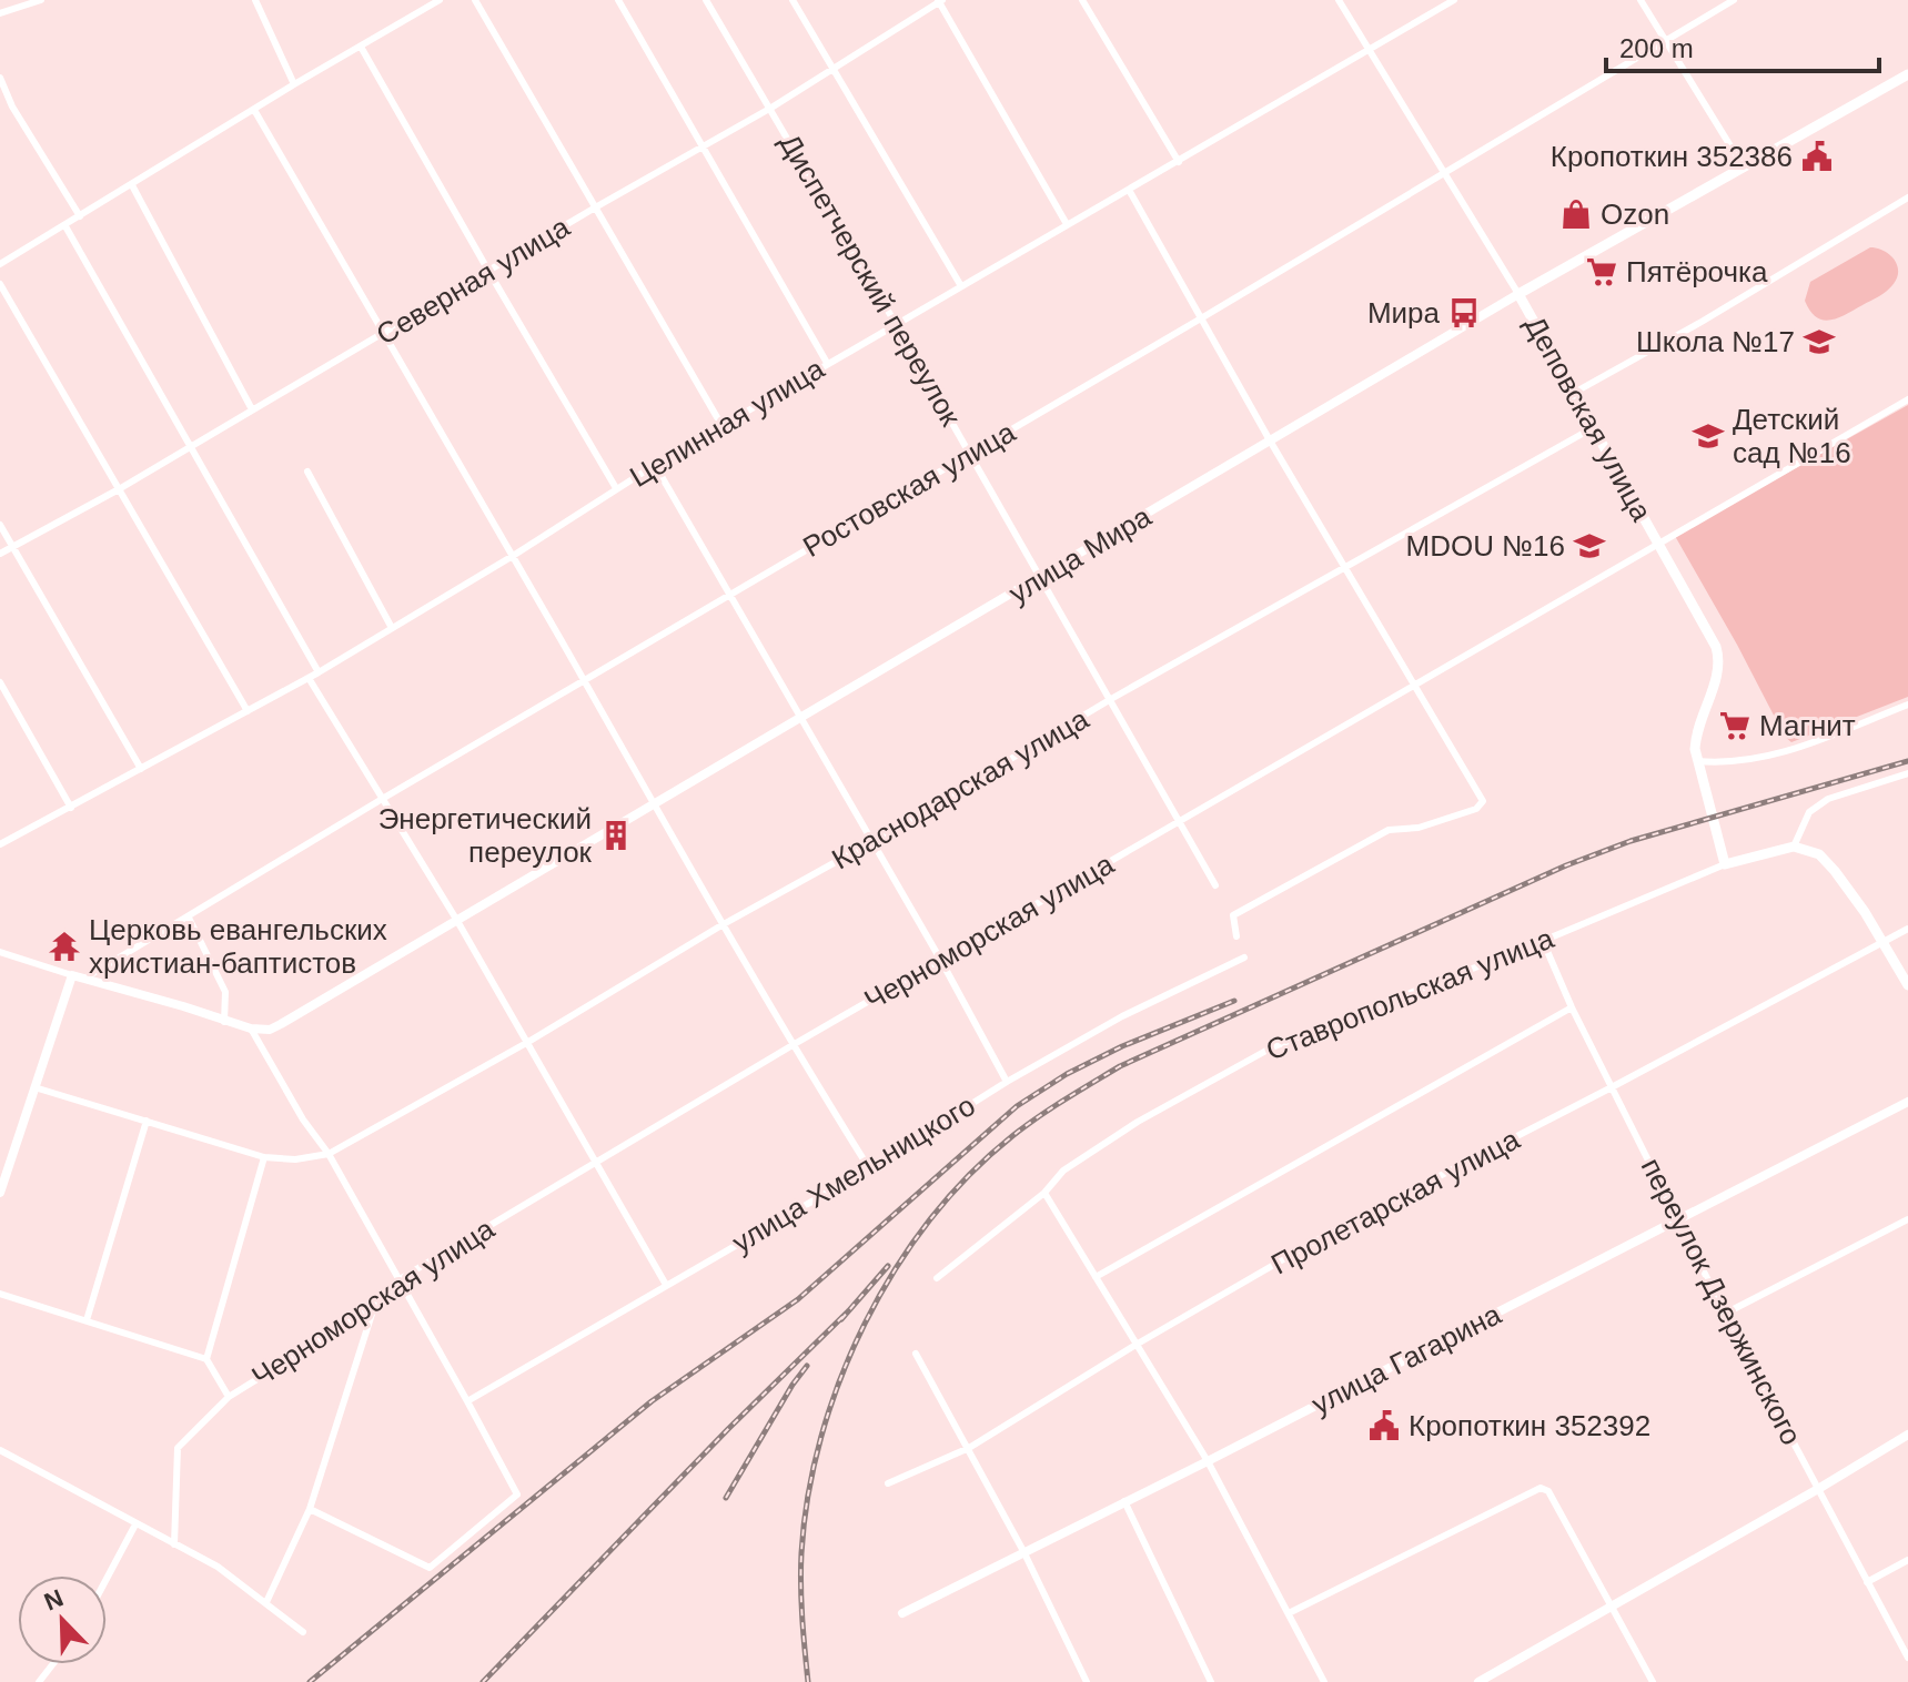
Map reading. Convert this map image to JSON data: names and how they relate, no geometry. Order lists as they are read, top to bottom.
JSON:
{
  "streets": {
    "main road": ["Деповская улица", "улица Мира", "Ставропольская улица"],
    "street": [
      "Диспетчерский переулок",
      "Северная улица",
      "Целинная улица",
      "Ростовская улица",
      "Краснодарская улица",
      "Черноморская улица",
      "улица Хмельницкого",
      "Пролетарская улица",
      "переулок Дзержинского",
      "улица Гагарина"
    ]
  },
  "crossings": [
    ["Диспетчерский переулок", "Северная улица"],
    ["Диспетчерский переулок", "Целинная улица"],
    ["Диспетчерский переулок", "Ростовская улица"],
    ["Диспетчерский переулок", "улица Мира"],
    ["Диспетчерский переулок", "Краснодарская улица"],
    ["Диспетчерский переулок", "Черноморская улица"],
    ["Деповская улица", "Целинная улица"],
    ["Деповская улица", "Ростовская улица"],
    ["Деповская улица", "улица Мира"],
    ["Деповская улица", "Краснодарская улица"],
    ["Деповская улица", "Черноморская улица"],
    ["Деповская улица", "Ставропольская улица"],
    ["Ставропольская улица", "переулок Дзержинского"],
    ["Пролетарская улица", "переулок Дзержинского"],
    ["переулок Дзержинского", "улица Гагарина"]
  ],
  "places": {
    "public building": ["Кропоткин 352386", "Кропоткин 352392"],
    "shop": ["Ozon"],
    "supermarket": ["Пятёрочка", "Магнит"],
    "bus stop": ["Мира"],
    "school or university": ["Школа №17", "Детский сад №16", "MDOU №16"],
    "building": ["Энергетический переулок"],
    "temple": ["Церковь евангельских христиан-баптистов"]
  },
  "scale_bar": "200 m",
  "north": "top left"
}
